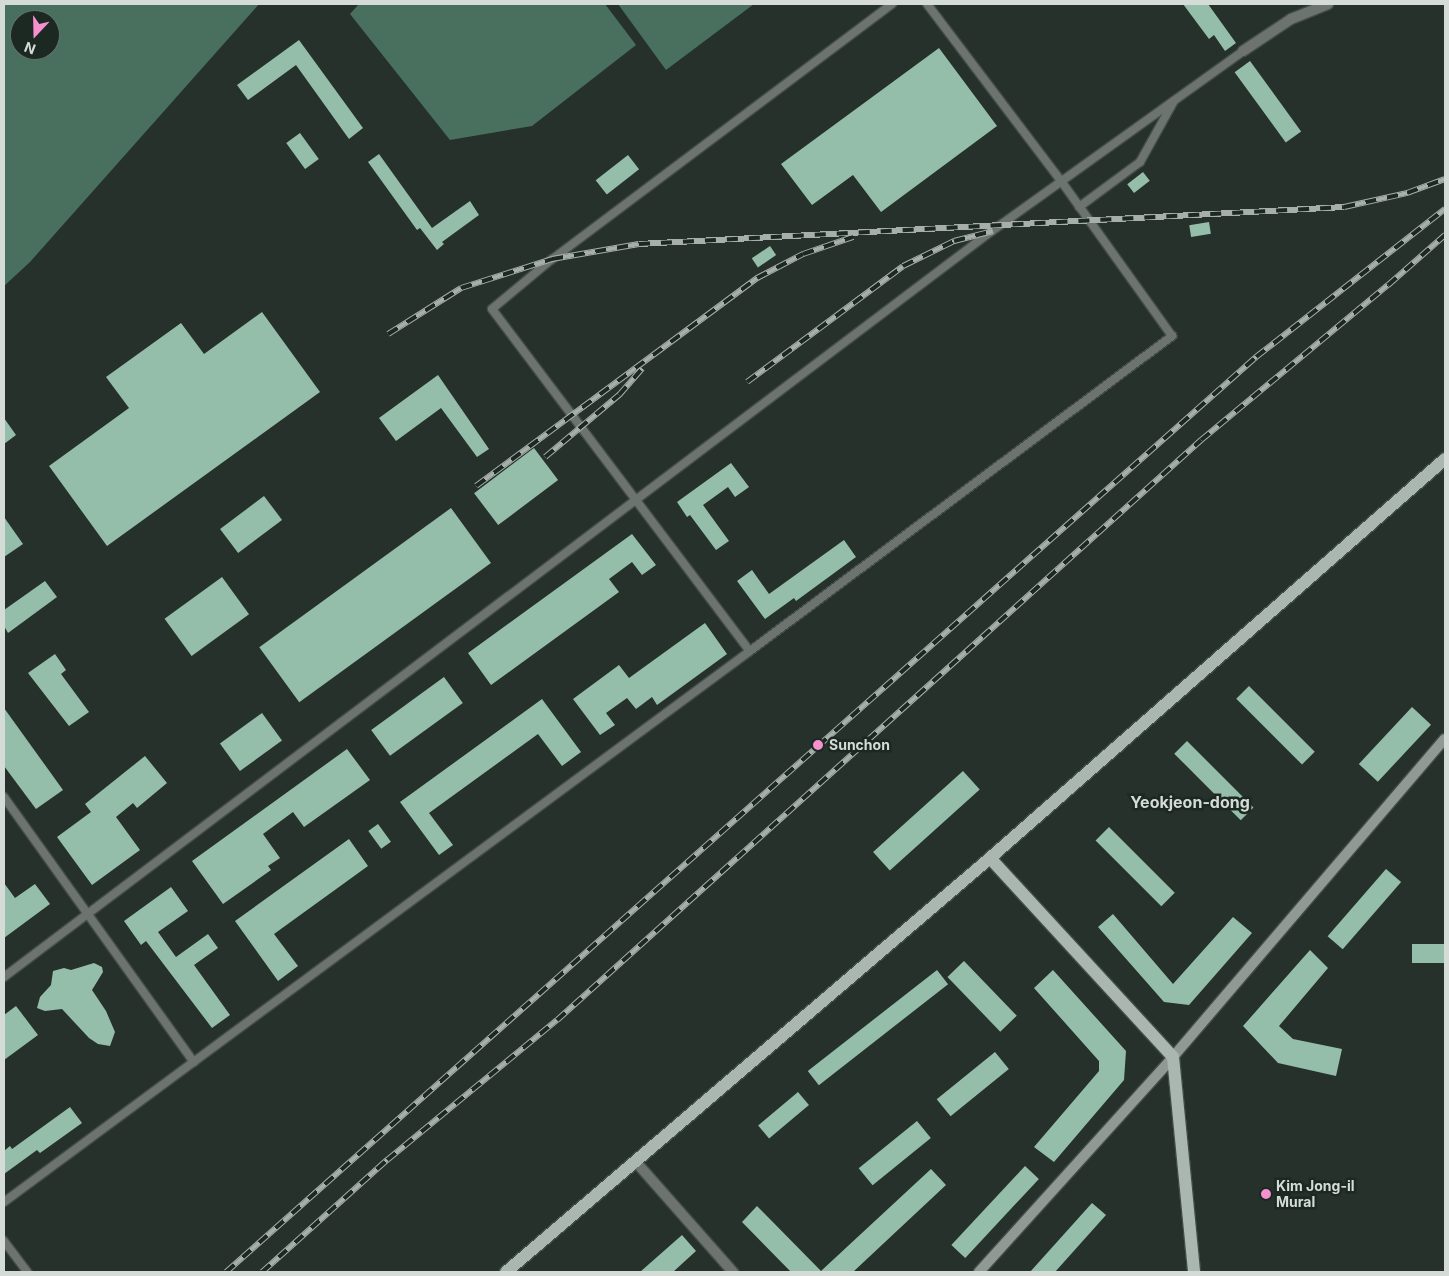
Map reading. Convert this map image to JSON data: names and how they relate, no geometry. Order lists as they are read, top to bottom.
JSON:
{
  "districts": ["Yeokjeon-dong"],
  "places": ["Sunchon", "Kim Jong-il Mural"],
  "north": "bottom"
}
